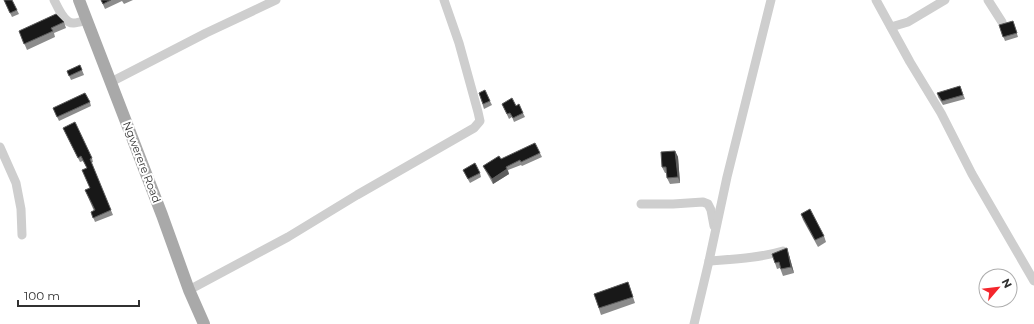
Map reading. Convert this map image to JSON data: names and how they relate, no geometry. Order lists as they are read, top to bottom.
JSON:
{
  "streets": {
    "main road": ["Ngwerere Road"]
  },
  "scale_bar": "100 m",
  "north": "top right"
}
